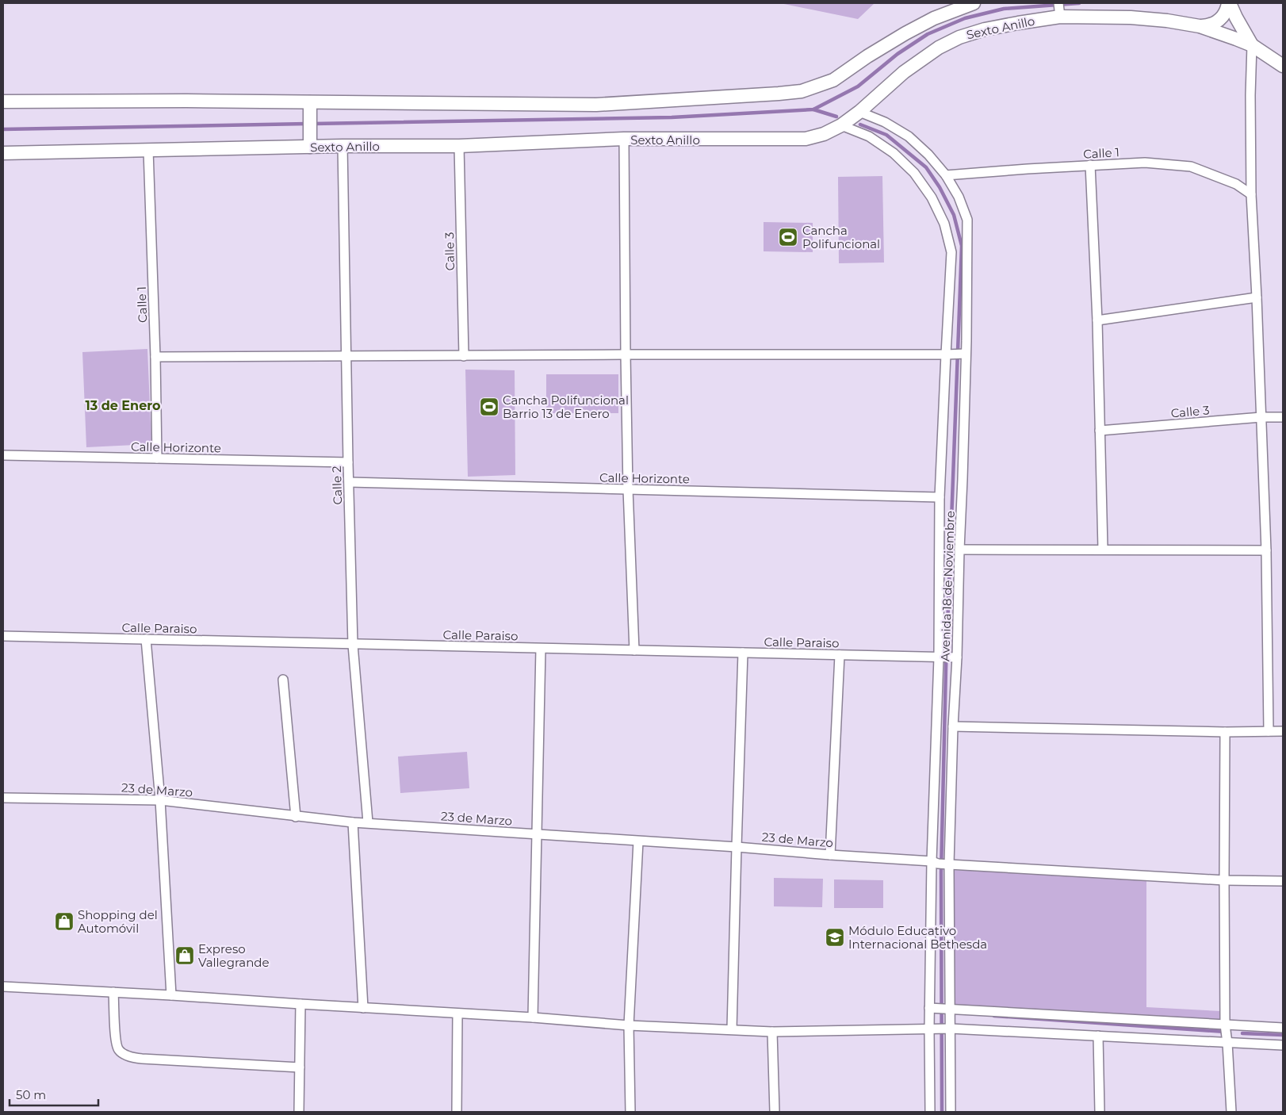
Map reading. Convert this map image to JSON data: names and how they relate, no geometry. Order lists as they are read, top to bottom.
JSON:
{
  "streets": {
    "main road": ["Sexto Anillo"],
    "street": [
      "Calle 1",
      "Calle 3",
      "Calle Horizonte",
      "Calle 2",
      "Avenida 18 de Noviembre",
      "Calle Paraiso",
      "23 de Marzo"
    ]
  },
  "crossings": [
    ["Sexto Anillo", "Calle 1"],
    ["Sexto Anillo", "Calle 3"],
    ["Sexto Anillo", "Calle 2"],
    ["Sexto Anillo", "Avenida 18 de Noviembre"],
    ["Calle 1", "Calle Horizonte"],
    ["Calle 1", "Avenida 18 de Noviembre"],
    ["Calle Horizonte", "Calle 2"],
    ["Calle Horizonte", "Avenida 18 de Noviembre"],
    ["Calle 2", "Calle Paraiso"],
    ["Calle 2", "23 de Marzo"],
    ["Avenida 18 de Noviembre", "Calle Paraiso"],
    ["Avenida 18 de Noviembre", "23 de Marzo"]
  ],
  "districts": ["13 de Enero"],
  "places": {
    "sports": ["Cancha Polifuncional", "Cancha Polifuncional Barrio 13 de Enero"],
    "shop": ["Shopping del Automóvil", "Expreso Vallegrande"],
    "school or university": ["Módulo Educativo Internacional Bethesda"]
  },
  "scale_bar": "50 m"
}
